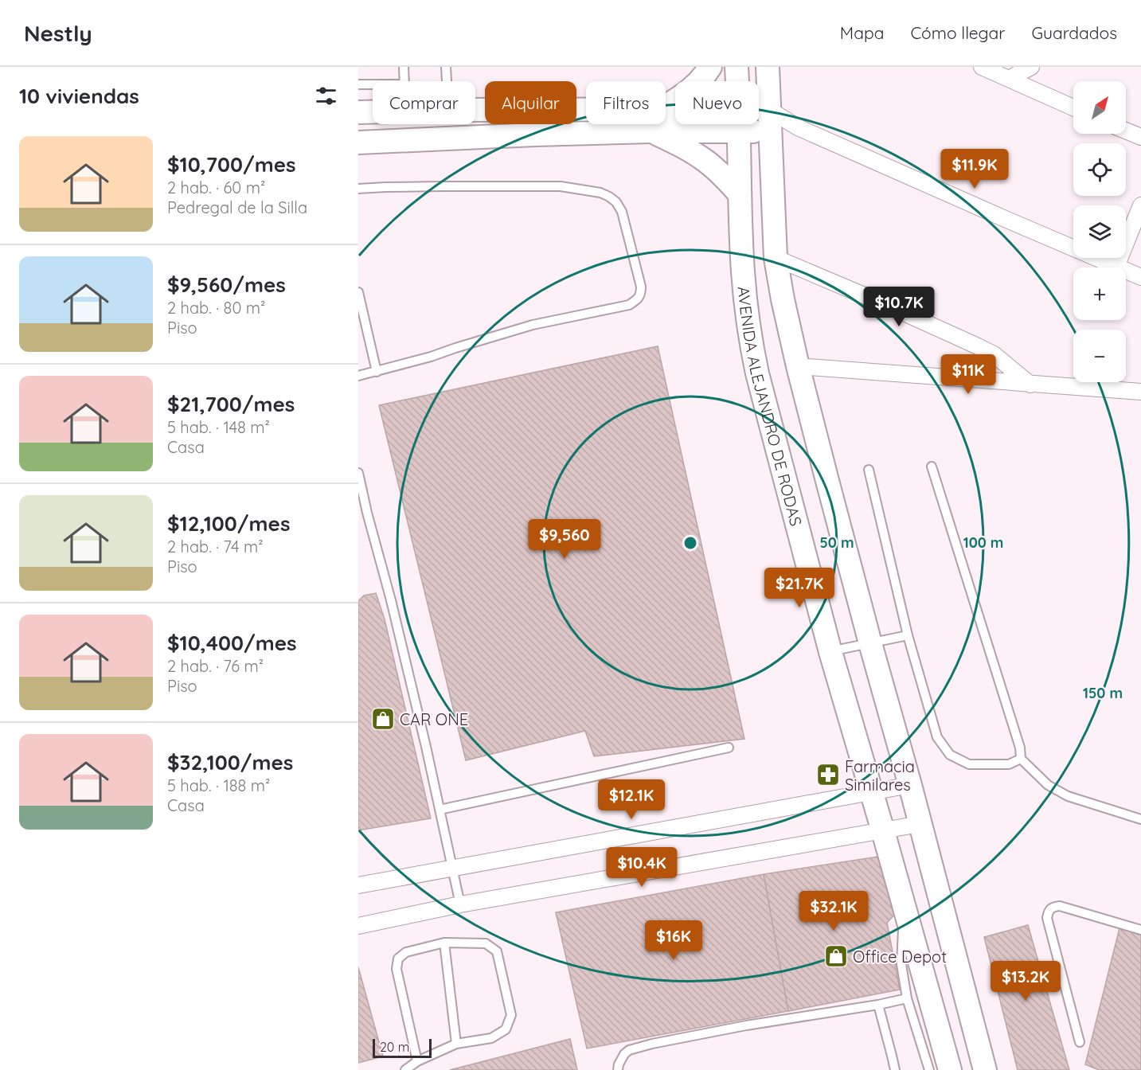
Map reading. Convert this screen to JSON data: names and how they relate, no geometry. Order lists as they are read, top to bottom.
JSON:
{
  "streets": {
    "street": ["AVENIDA ALEJANDRO DE RODAS"]
  },
  "places": {
    "shop": ["CAR ONE", "Office Depot"],
    "pharmacy": ["Farmacia Similares"]
  },
  "scale_bar": "20 m",
  "north": "top right",
  "page": {
    "header": "Nestly",
    "nav": ["Mapa", "Cómo llegar", "Guardados"],
    "heading": "10 viviendas",
    "map_buttons": ["+", "−"],
    "chip": [
      "Comprar",
      "Alquilar",
      "Filtros",
      "Nuevo"
    ],
    "list": [
      {
        "name": "$10,700/mes",
        "note": "2 hab. · 60 m² · Pedregal de la Silla"
      },
      {
        "name": "$9,560/mes",
        "note": "2 hab. · 80 m² · Piso"
      },
      {
        "name": "$21,700/mes",
        "note": "5 hab. · 148 m² · Casa"
      },
      {
        "name": "$12,100/mes",
        "note": "2 hab. · 74 m² · Piso"
      },
      {
        "name": "$10,400/mes",
        "note": "2 hab. · 76 m² · Piso"
      },
      {
        "name": "$32,100/mes",
        "note": "5 hab. · 188 m² · Casa"
      }
    ],
    "price": [
      "$11.9K",
      "$10.7K",
      "$11K",
      "$9,560",
      "$21.7K",
      "$12.1K",
      "$10.4K",
      "$32.1K",
      "$16K",
      "$13.2K"
    ],
    "scale": "20 m"
  },
  "rings": ["50 m", "100 m", "150 m"]
}
